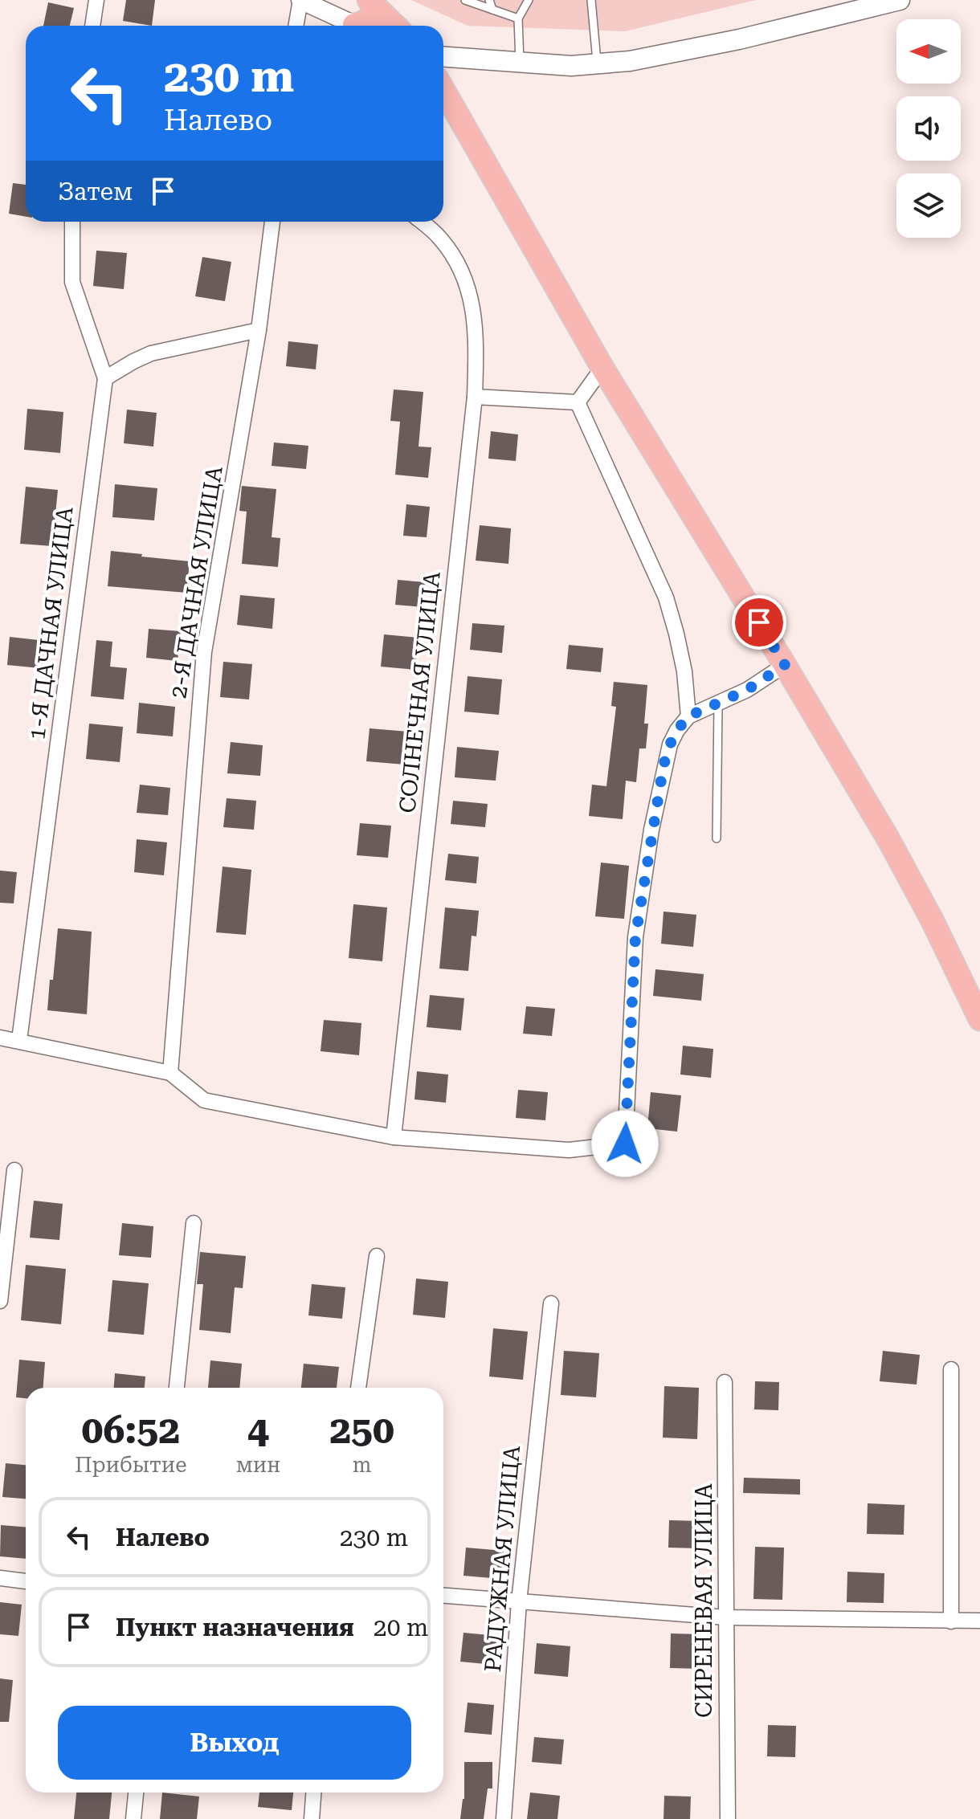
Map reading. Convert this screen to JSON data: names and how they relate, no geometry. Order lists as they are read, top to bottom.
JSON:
{
  "streets": {
    "street": [
      "2-Я ДАЧНАЯ УЛИЦА",
      "1-Я ДАЧНАЯ УЛИЦА",
      "СОЛНЕЧНАЯ УЛИЦА",
      "РАДУЖНАЯ УЛИЦА",
      "СИРЕНЕВАЯ УЛИЦА"
    ]
  },
  "north": "left",
  "page": {
    "turn": ["230 m", "Налево"],
    "then": "Затем",
    "eta": [
      "06:52",
      "Прибытие",
      "4",
      "мин",
      "250",
      "m"
    ],
    "list": [
      {
        "name": "Налево",
        "value": "230 m"
      },
      {
        "name": "Пункт назначения",
        "value": "20 m"
      }
    ],
    "buttons": "Выход"
  }
}
